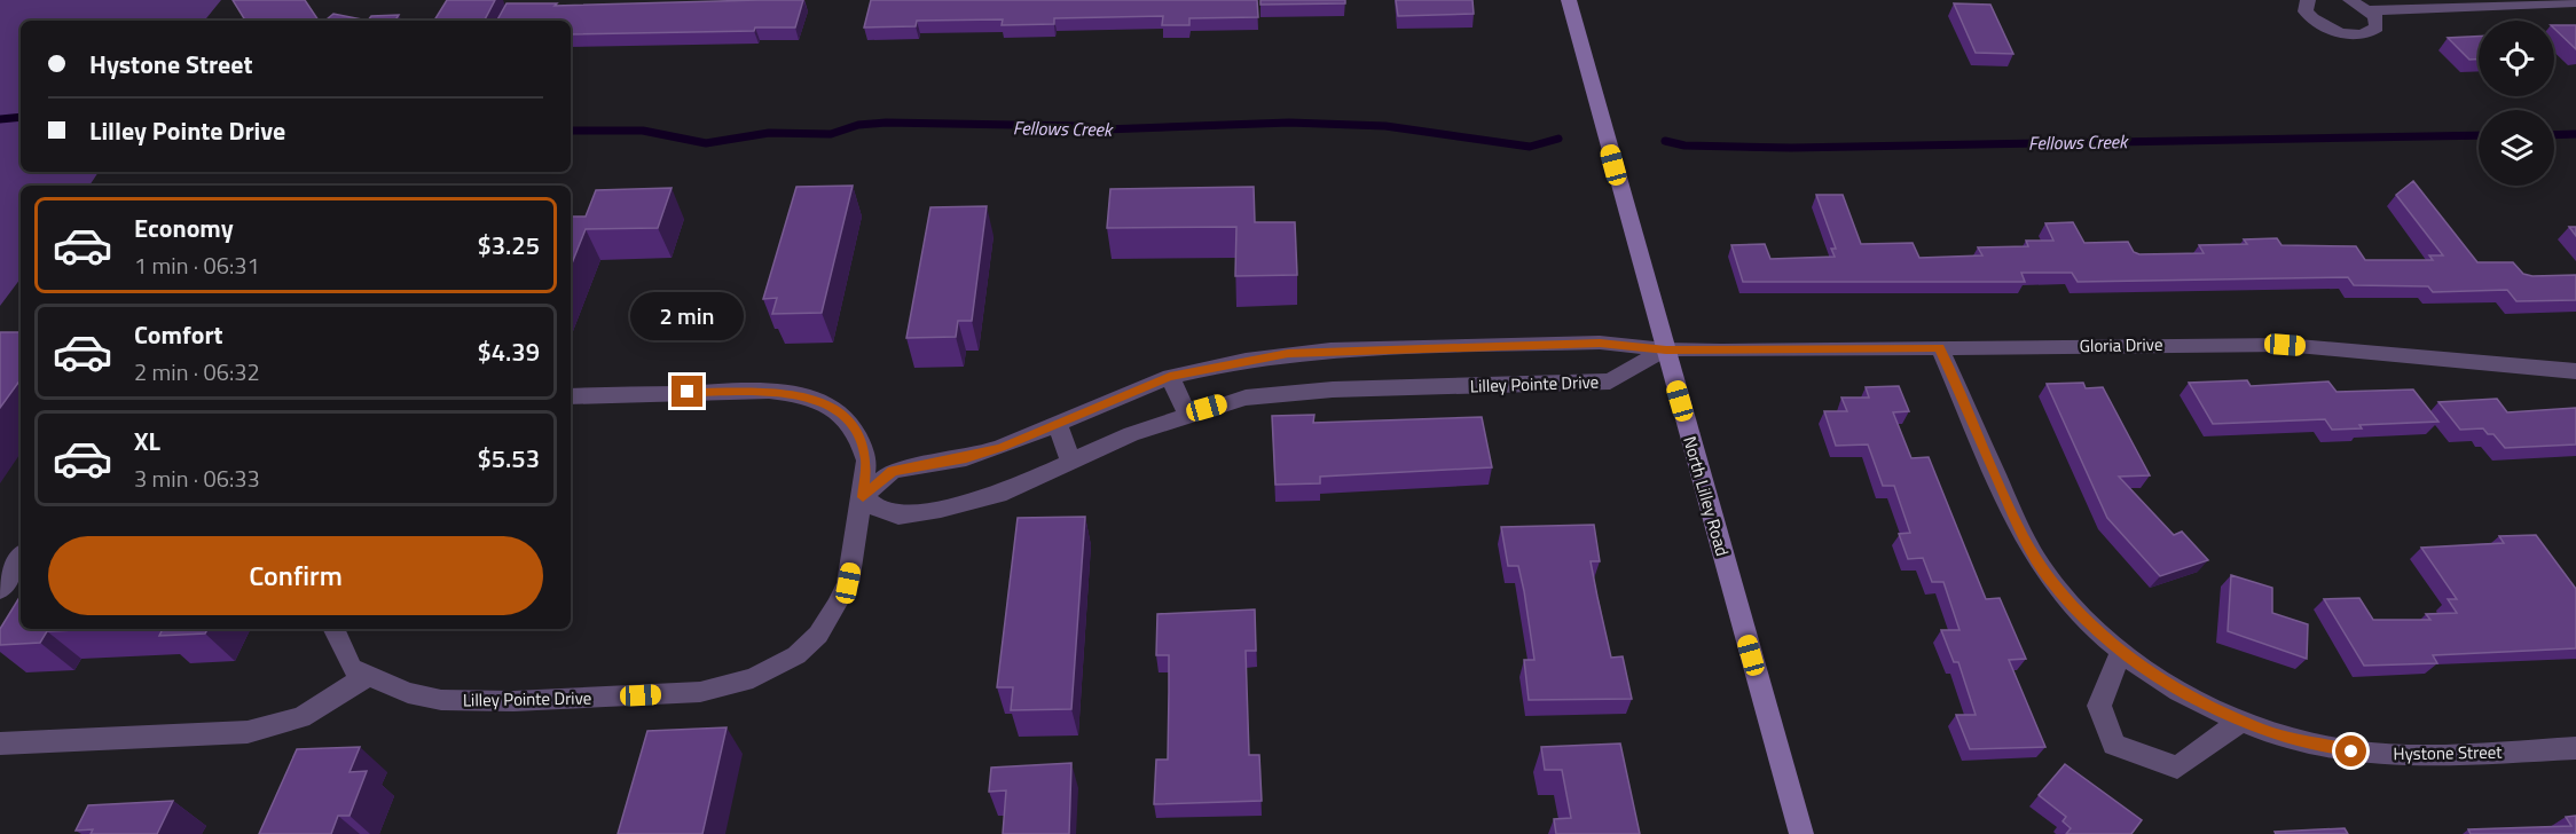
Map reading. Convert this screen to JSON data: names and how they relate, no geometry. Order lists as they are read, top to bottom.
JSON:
{
  "streets": {
    "street": [
      "Gloria Drive",
      "Lilley Pointe Drive",
      "North Lilley Road",
      "Hystone Street"
    ]
  },
  "crossings": [
    ["Gloria Drive", "Lilley Pointe Drive"],
    ["Gloria Drive", "North Lilley Road"],
    ["Gloria Drive", "Hystone Street"],
    ["Lilley Pointe Drive", "North Lilley Road"]
  ],
  "water": ["Fellows Creek"],
  "page": {
    "banner": ["Hystone Street", "Lilley Pointe Drive"],
    "list": [
      {
        "name": "Economy",
        "note": "1 min · 06:31",
        "value": "$3.25"
      },
      {
        "name": "Comfort",
        "note": "2 min · 06:32",
        "value": "$4.39"
      },
      {
        "name": "XL",
        "note": "3 min · 06:33",
        "value": "$5.53"
      }
    ],
    "bubble": "2 min",
    "buttons": "Confirm"
  }
}
